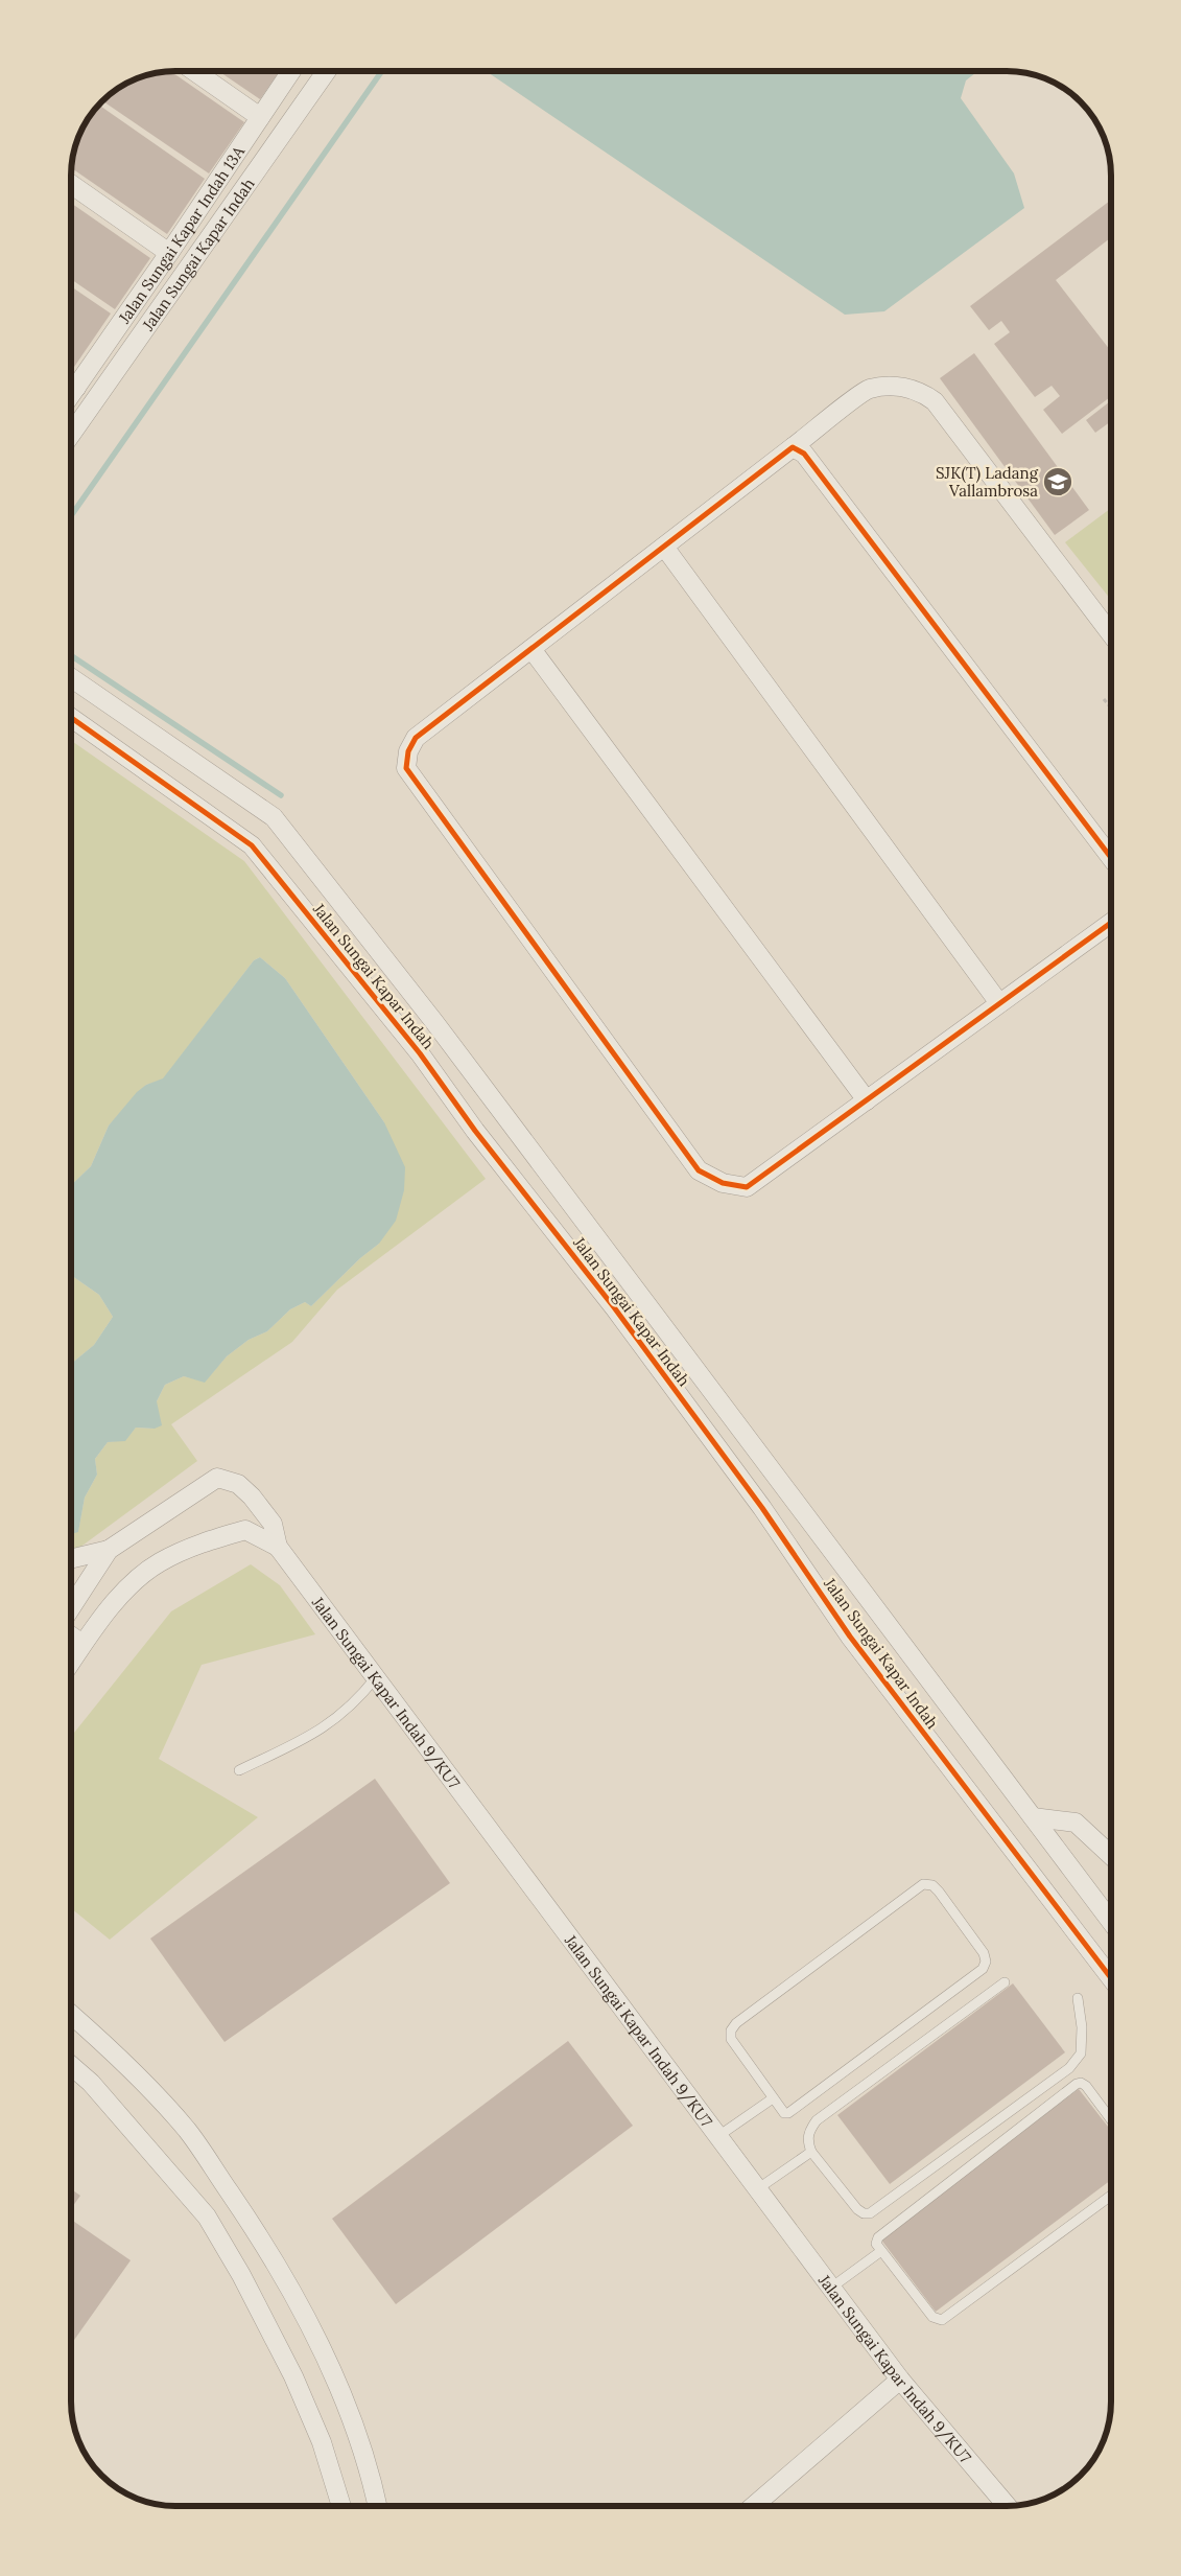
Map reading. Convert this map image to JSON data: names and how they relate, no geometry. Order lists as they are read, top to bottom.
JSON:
{
  "streets": {
    "street": ["Jalan Sungai Kapar Indah 13A", "Jalan Sungai Kapar Indah", "Jalan Sungai Kapar Indah 9/KU7"]
  },
  "places": {
    "school or university": ["SJK(T) Ladang Vallambrosa"]
  }
}
